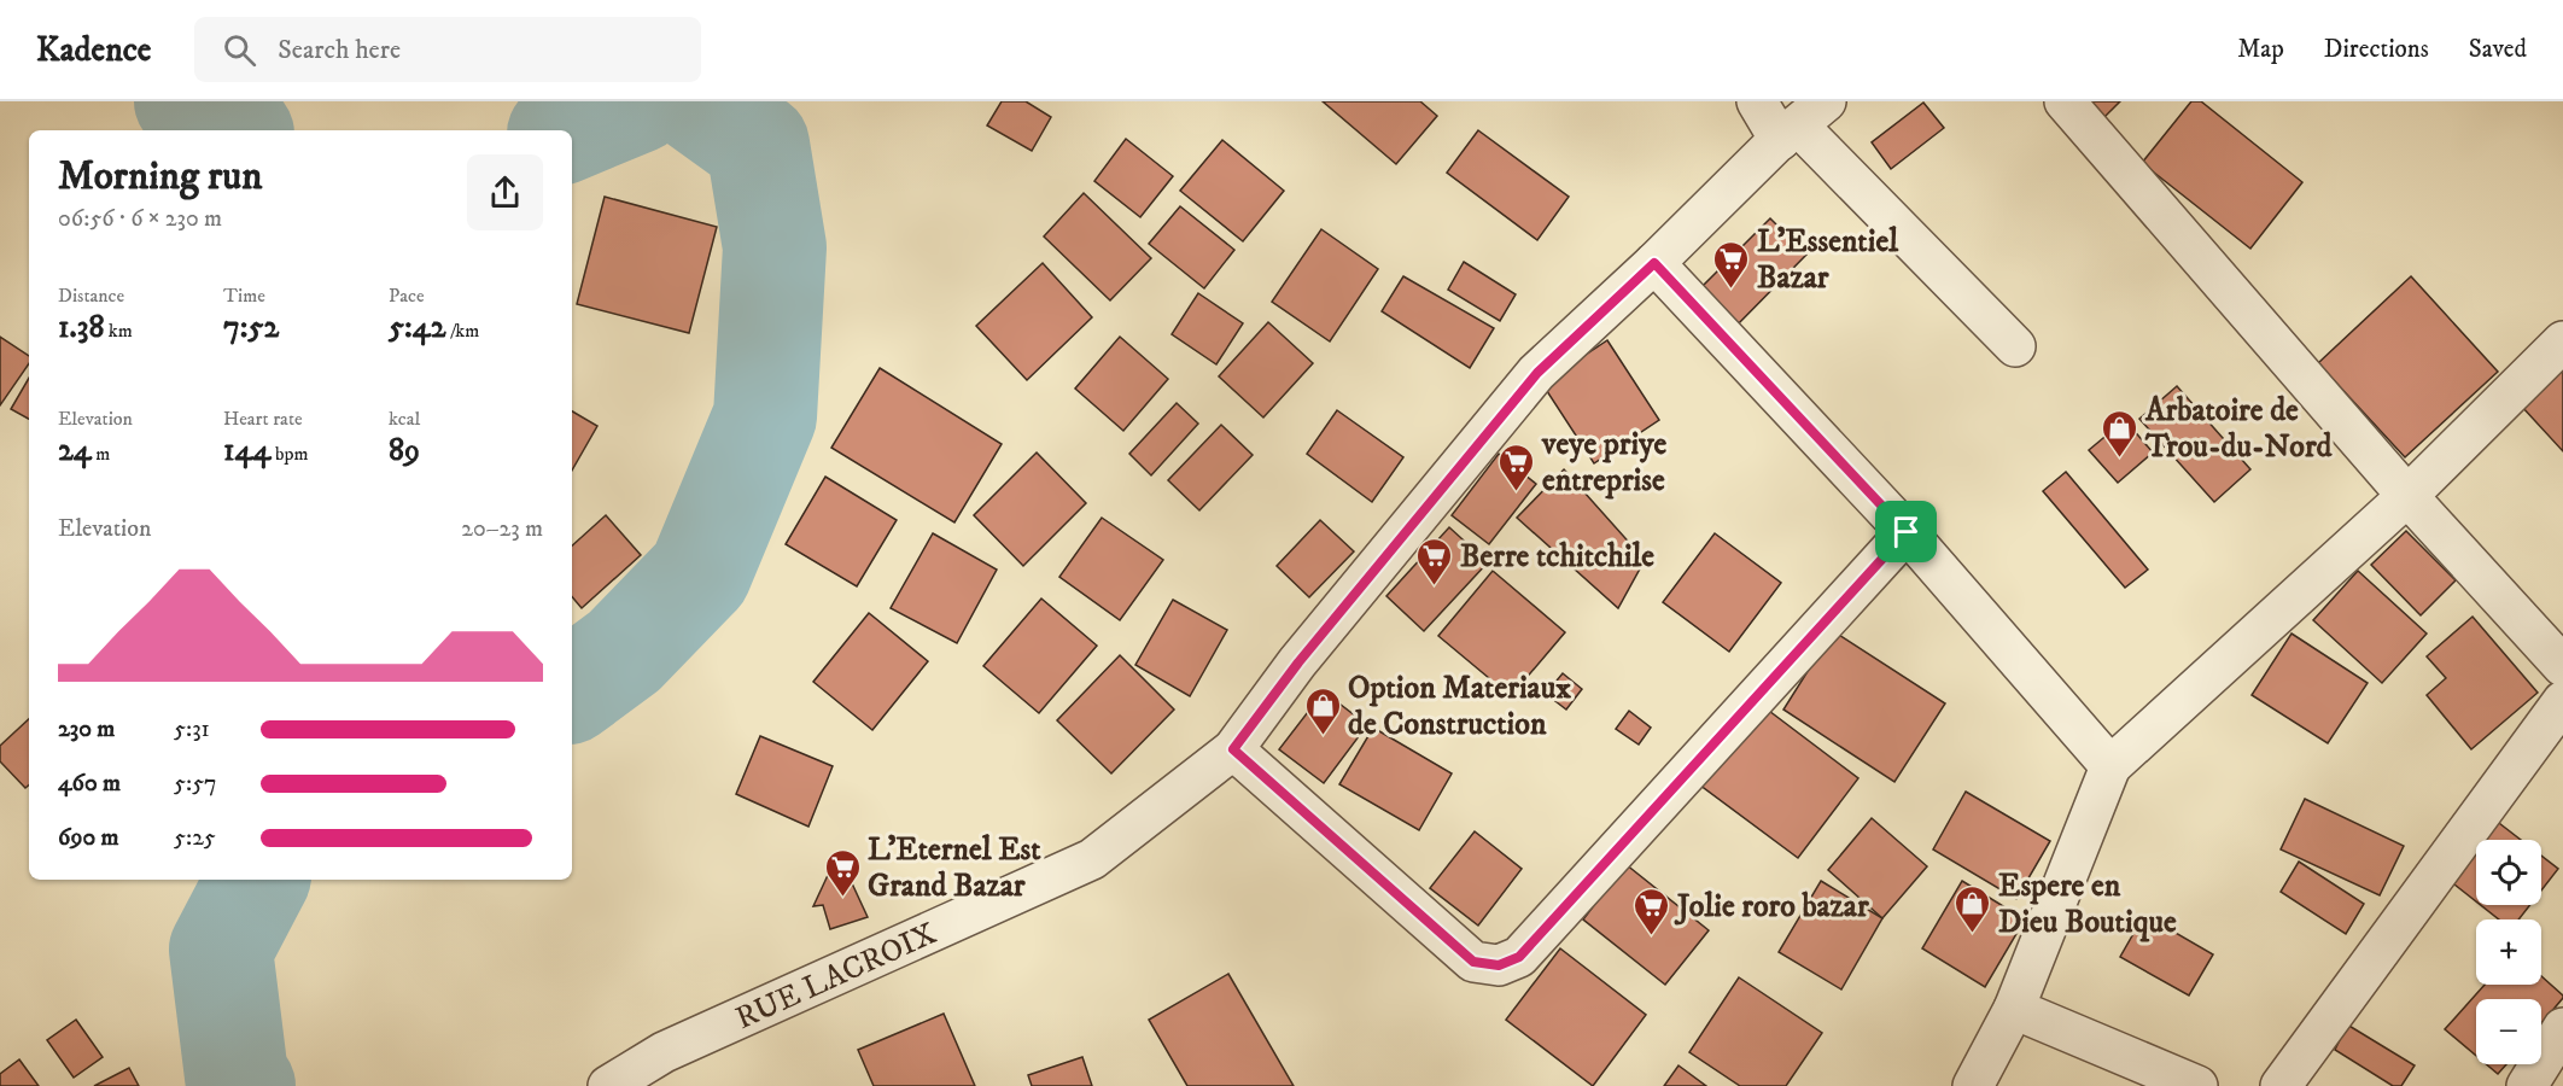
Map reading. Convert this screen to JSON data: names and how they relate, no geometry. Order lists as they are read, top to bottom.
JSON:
{
  "streets": {
    "street": ["RUE LACROIX"]
  },
  "places": {
    "supermarket": [
      "L'Essentiel Bazar",
      "veye priye entreprise",
      "Berre tchitchile",
      "L'Eternel Est Grand Bazar",
      "Jolie roro bazar"
    ],
    "shop": ["Arbatoire de Trou-du-Nord", "Option Materiaux de Construction", "Espere en Dieu Boutique"]
  },
  "page": {
    "header": "Kadence",
    "search": "Search here",
    "nav": ["Map", "Directions", "Saved"],
    "heading": ["Morning run", "06:56 · 6 × 230 m"],
    "stats": [
      ["Distance", "1.38 km"],
      ["Time", "7:52"],
      ["Pace", "5:42 /km"],
      ["Elevation", "24 m"],
      ["Heart rate", "144 bpm"],
      ["kcal", "89"]
    ],
    "chart": ["Elevation", "20–23 m"],
    "list": [
      {
        "name": "230 m",
        "note": "5:31"
      },
      {
        "name": "460 m",
        "note": "5:57"
      },
      {
        "name": "690 m",
        "note": "5:25"
      }
    ],
    "map_buttons": ["+", "−"]
  }
}
